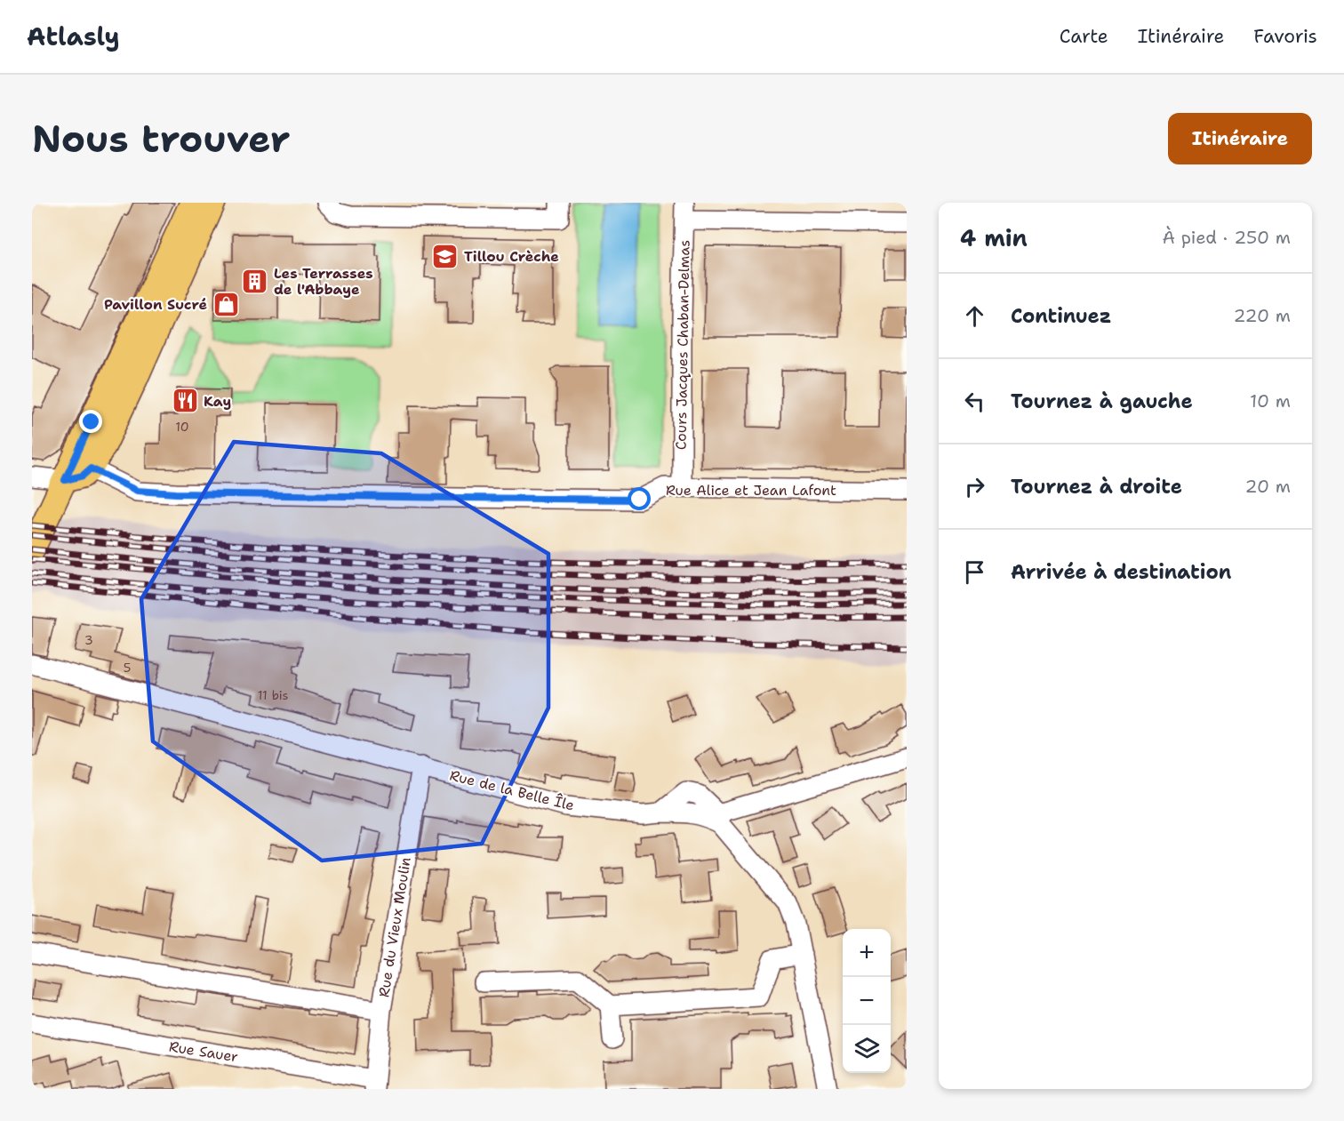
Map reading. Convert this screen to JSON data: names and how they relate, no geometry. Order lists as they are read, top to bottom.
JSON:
{
  "streets": {
    "street": [
      "Cours Jacques Chaban-Delmas",
      "Rue Alice et Jean Lafont",
      "Rue de la Belle Île",
      "Rue du Vieux Moulin",
      "Rue Sauer"
    ]
  },
  "crossings": [
    ["Cours Jacques Chaban-Delmas", "Rue Alice et Jean Lafont"],
    ["Rue de la Belle Île", "Rue du Vieux Moulin"],
    ["Rue du Vieux Moulin", "Rue Sauer"]
  ],
  "places": {
    "school or university": ["Tillou Crèche"],
    "building": ["Les Terrasses de l'Abbaye"],
    "shop": ["Pavillon Sucré"],
    "restaurant": ["Kay"]
  },
  "house_numbers": [
    "10",
    "3",
    "5",
    "11 bis"
  ],
  "page": {
    "header": "Atlasly",
    "nav": ["Carte", "Itinéraire", "Favoris"],
    "buttons": "Itinéraire",
    "title": "Nous trouver",
    "heading": ["4 min", "À pied · 250 m"],
    "list": [
      ["Continuez", "220 m"],
      ["Tournez à gauche", "10 m"],
      ["Tournez à droite", "20 m"],
      "Arrivée à destination"
    ],
    "map_buttons": ["+", "−"]
  }
}
